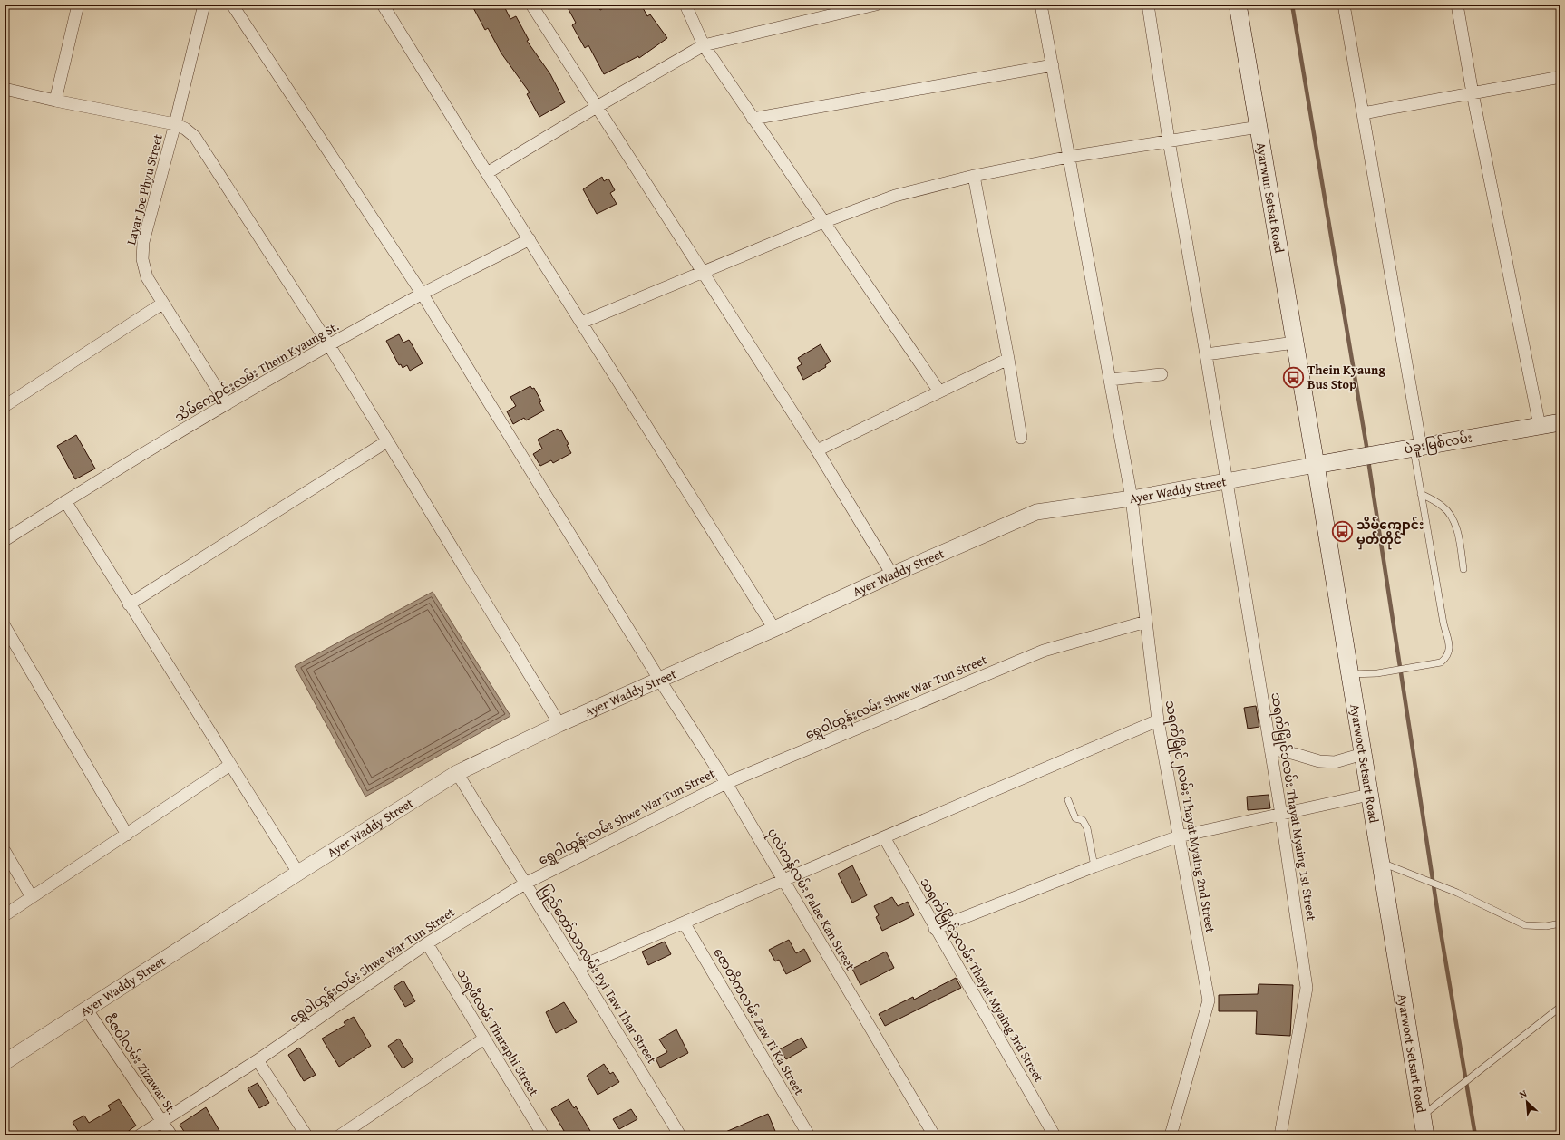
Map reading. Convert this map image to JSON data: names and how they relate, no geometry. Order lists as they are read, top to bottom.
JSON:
{
  "streets": {
    "main road": ["Ayarwun Setsat Road", "ပဲခူးမြစ်လမ်း", "Ayarwoot Setsart Road"],
    "street": [
      "Layar Joe Phyu Street",
      "သိမ်ကျောင်းလမ်း Thein Kyaung St.",
      "Ayer Waddy Street",
      "ရွှေဝါထွန်းလမ်း Shwe War Tun Street",
      "သရက်မြိုင်၁လမ်း Thayat Myaing 1st Street",
      "သရက်မြိုင်၂လမ်း Thayat Myaing 2nd Street",
      "ပုလဲကန်လမ်း Palae Kan Street",
      "ပြည်တော်သာလမ်း Pyi Taw Thar Street",
      "သရက်မြိုင်၃လမ်း Thayat Myaing 3rd Street",
      "ဇောတိကလမ်း Zaw Ti Ka Street",
      "သရဖီလမ်း Tharaphi Street",
      "ဇီဇဝါလမ်း Zizawar St."
    ]
  },
  "crossings": [
    ["Layar Joe Phyu Street", "သိမ်ကျောင်းလမ်း Thein Kyaung St."],
    ["Ayarwun Setsat Road", "Ayarwoot Setsart Road"],
    ["သိမ်ကျောင်းလမ်း Thein Kyaung St.", "ပုလဲကန်လမ်း Palae Kan Street"],
    ["ပဲခူးမြစ်လမ်း", "Ayer Waddy Street"],
    ["ပဲခူးမြစ်လမ်း", "Ayarwoot Setsart Road"],
    ["Ayer Waddy Street", "Ayarwoot Setsart Road"],
    ["Ayer Waddy Street", "သရက်မြိုင်၁လမ်း Thayat Myaing 1st Street"],
    ["Ayer Waddy Street", "သရက်မြိုင်၂လမ်း Thayat Myaing 2nd Street"],
    ["Ayer Waddy Street", "ပုလဲကန်လမ်း Palae Kan Street"],
    ["Ayer Waddy Street", "ပြည်တော်သာလမ်း Pyi Taw Thar Street"],
    ["Ayer Waddy Street", "ဇီဇဝါလမ်း Zizawar St."],
    ["ရွှေဝါထွန်းလမ်း Shwe War Tun Street", "သရက်မြိုင်၂လမ်း Thayat Myaing 2nd Street"],
    ["ရွှေဝါထွန်းလမ်း Shwe War Tun Street", "ပုလဲကန်လမ်း Palae Kan Street"],
    ["ရွှေဝါထွန်းလမ်း Shwe War Tun Street", "ပြည်တော်သာလမ်း Pyi Taw Thar Street"],
    ["ရွှေဝါထွန်းလမ်း Shwe War Tun Street", "သရဖီလမ်း Tharaphi Street"],
    ["ရွှေဝါထွန်းလမ်း Shwe War Tun Street", "ဇီဇဝါလမ်း Zizawar St."]
  ],
  "places": {
    "bus stop": ["Thein Kyaung Bus Stop", "သိမ်ကျောင်း မှတ်တိုင်"]
  },
  "north": "top left"
}
